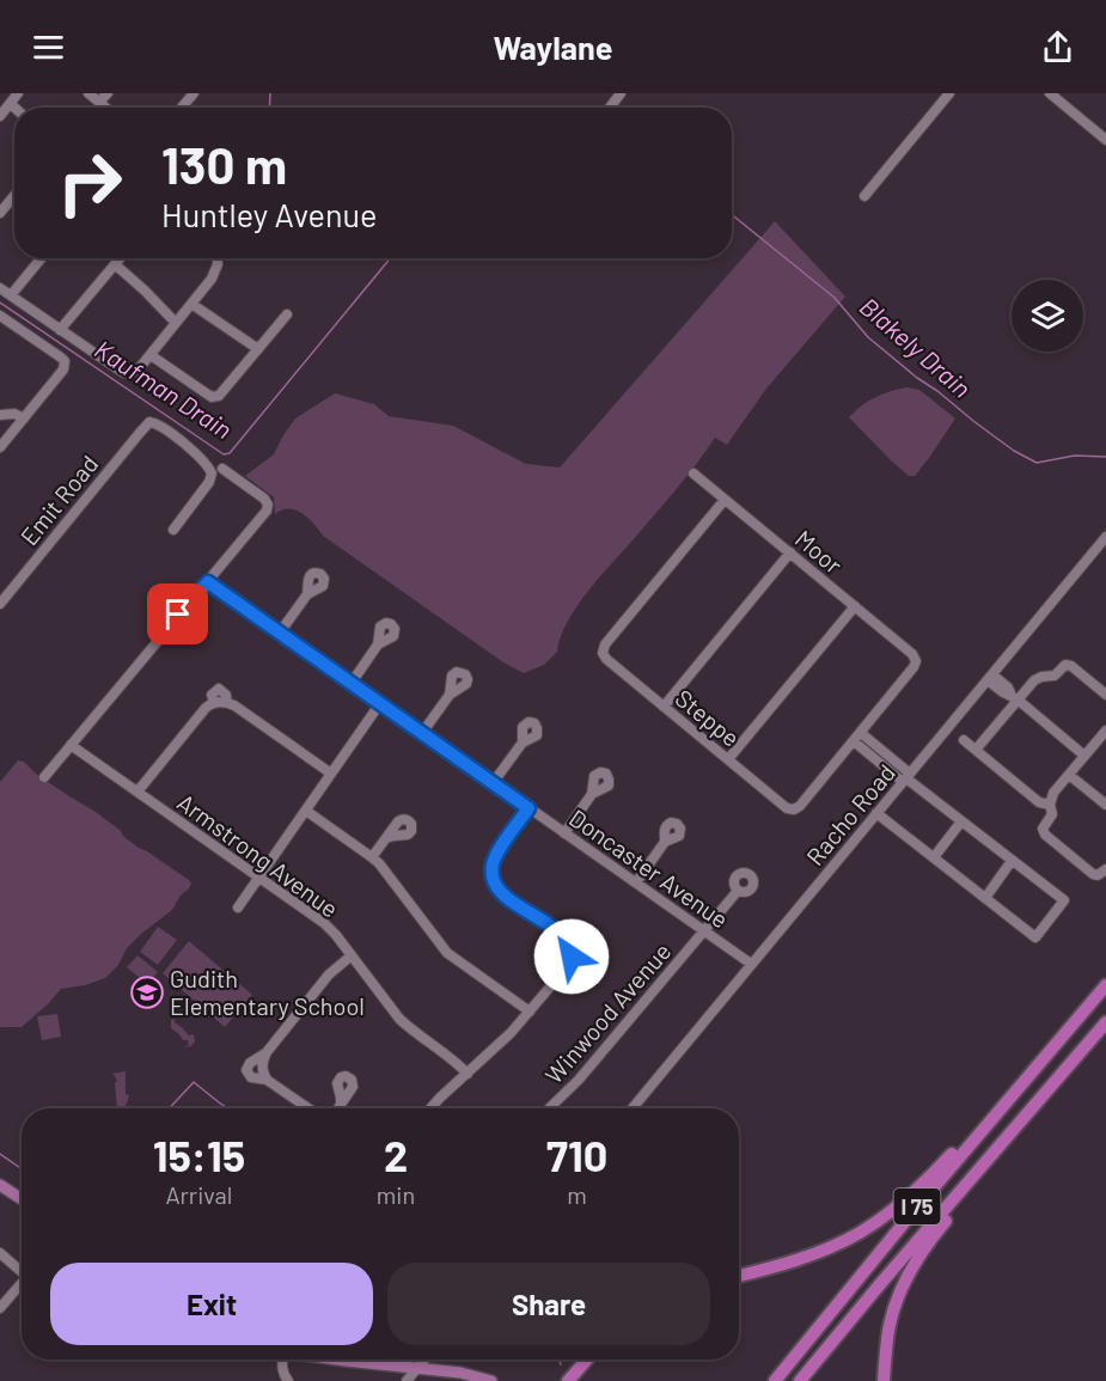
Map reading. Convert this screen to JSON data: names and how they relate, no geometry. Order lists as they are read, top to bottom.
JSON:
{
  "streets": {
    "highway": ["I 75"],
    "street": [
      "Emit Road",
      "Moor",
      "Steppe",
      "Racho Road",
      "Armstrong Avenue",
      "Doncaster Avenue",
      "Winwood Avenue"
    ]
  },
  "crossings": [
    ["Moor", "Steppe"],
    ["Racho Road", "Doncaster Avenue"],
    ["Doncaster Avenue", "Winwood Avenue"]
  ],
  "water": ["Blakely Drain", "Kaufman Drain"],
  "places": {
    "school or university": ["Gudith Elementary School"]
  },
  "page": {
    "header": "Waylane",
    "turn": ["130 m", "Huntley Avenue"],
    "eta": [
      "15:15",
      "Arrival",
      "2",
      "min",
      "710",
      "m"
    ],
    "buttons": ["Exit", "Share"]
  }
}
